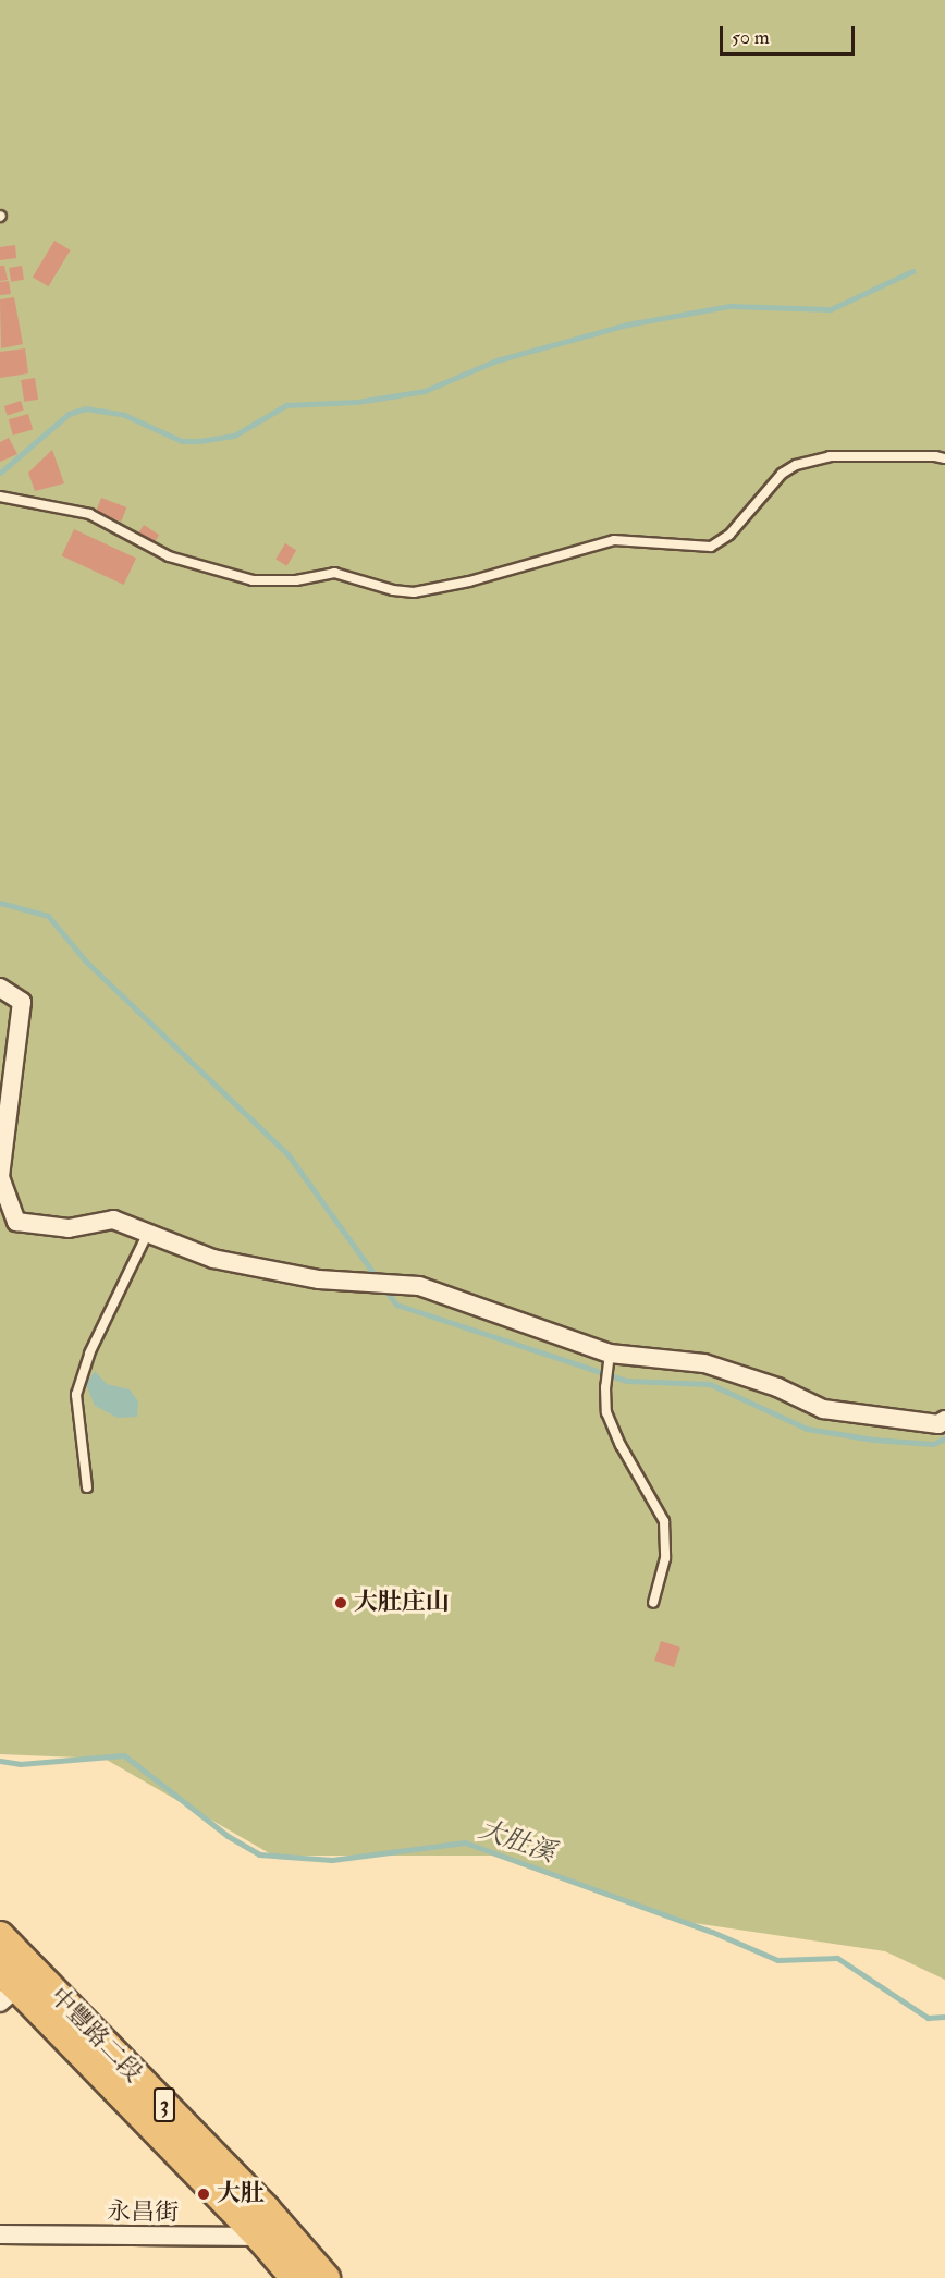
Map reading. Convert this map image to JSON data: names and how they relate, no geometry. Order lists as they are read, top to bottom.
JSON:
{
  "streets": {
    "main road": ["中豐路二段", "3"],
    "street": ["永昌街"]
  },
  "crossings": [
    ["中豐路二段", "永昌街"]
  ],
  "water": ["大肚溪"],
  "places": ["大肚庄山", "大肚"],
  "scale_bar": "50 m"
}
